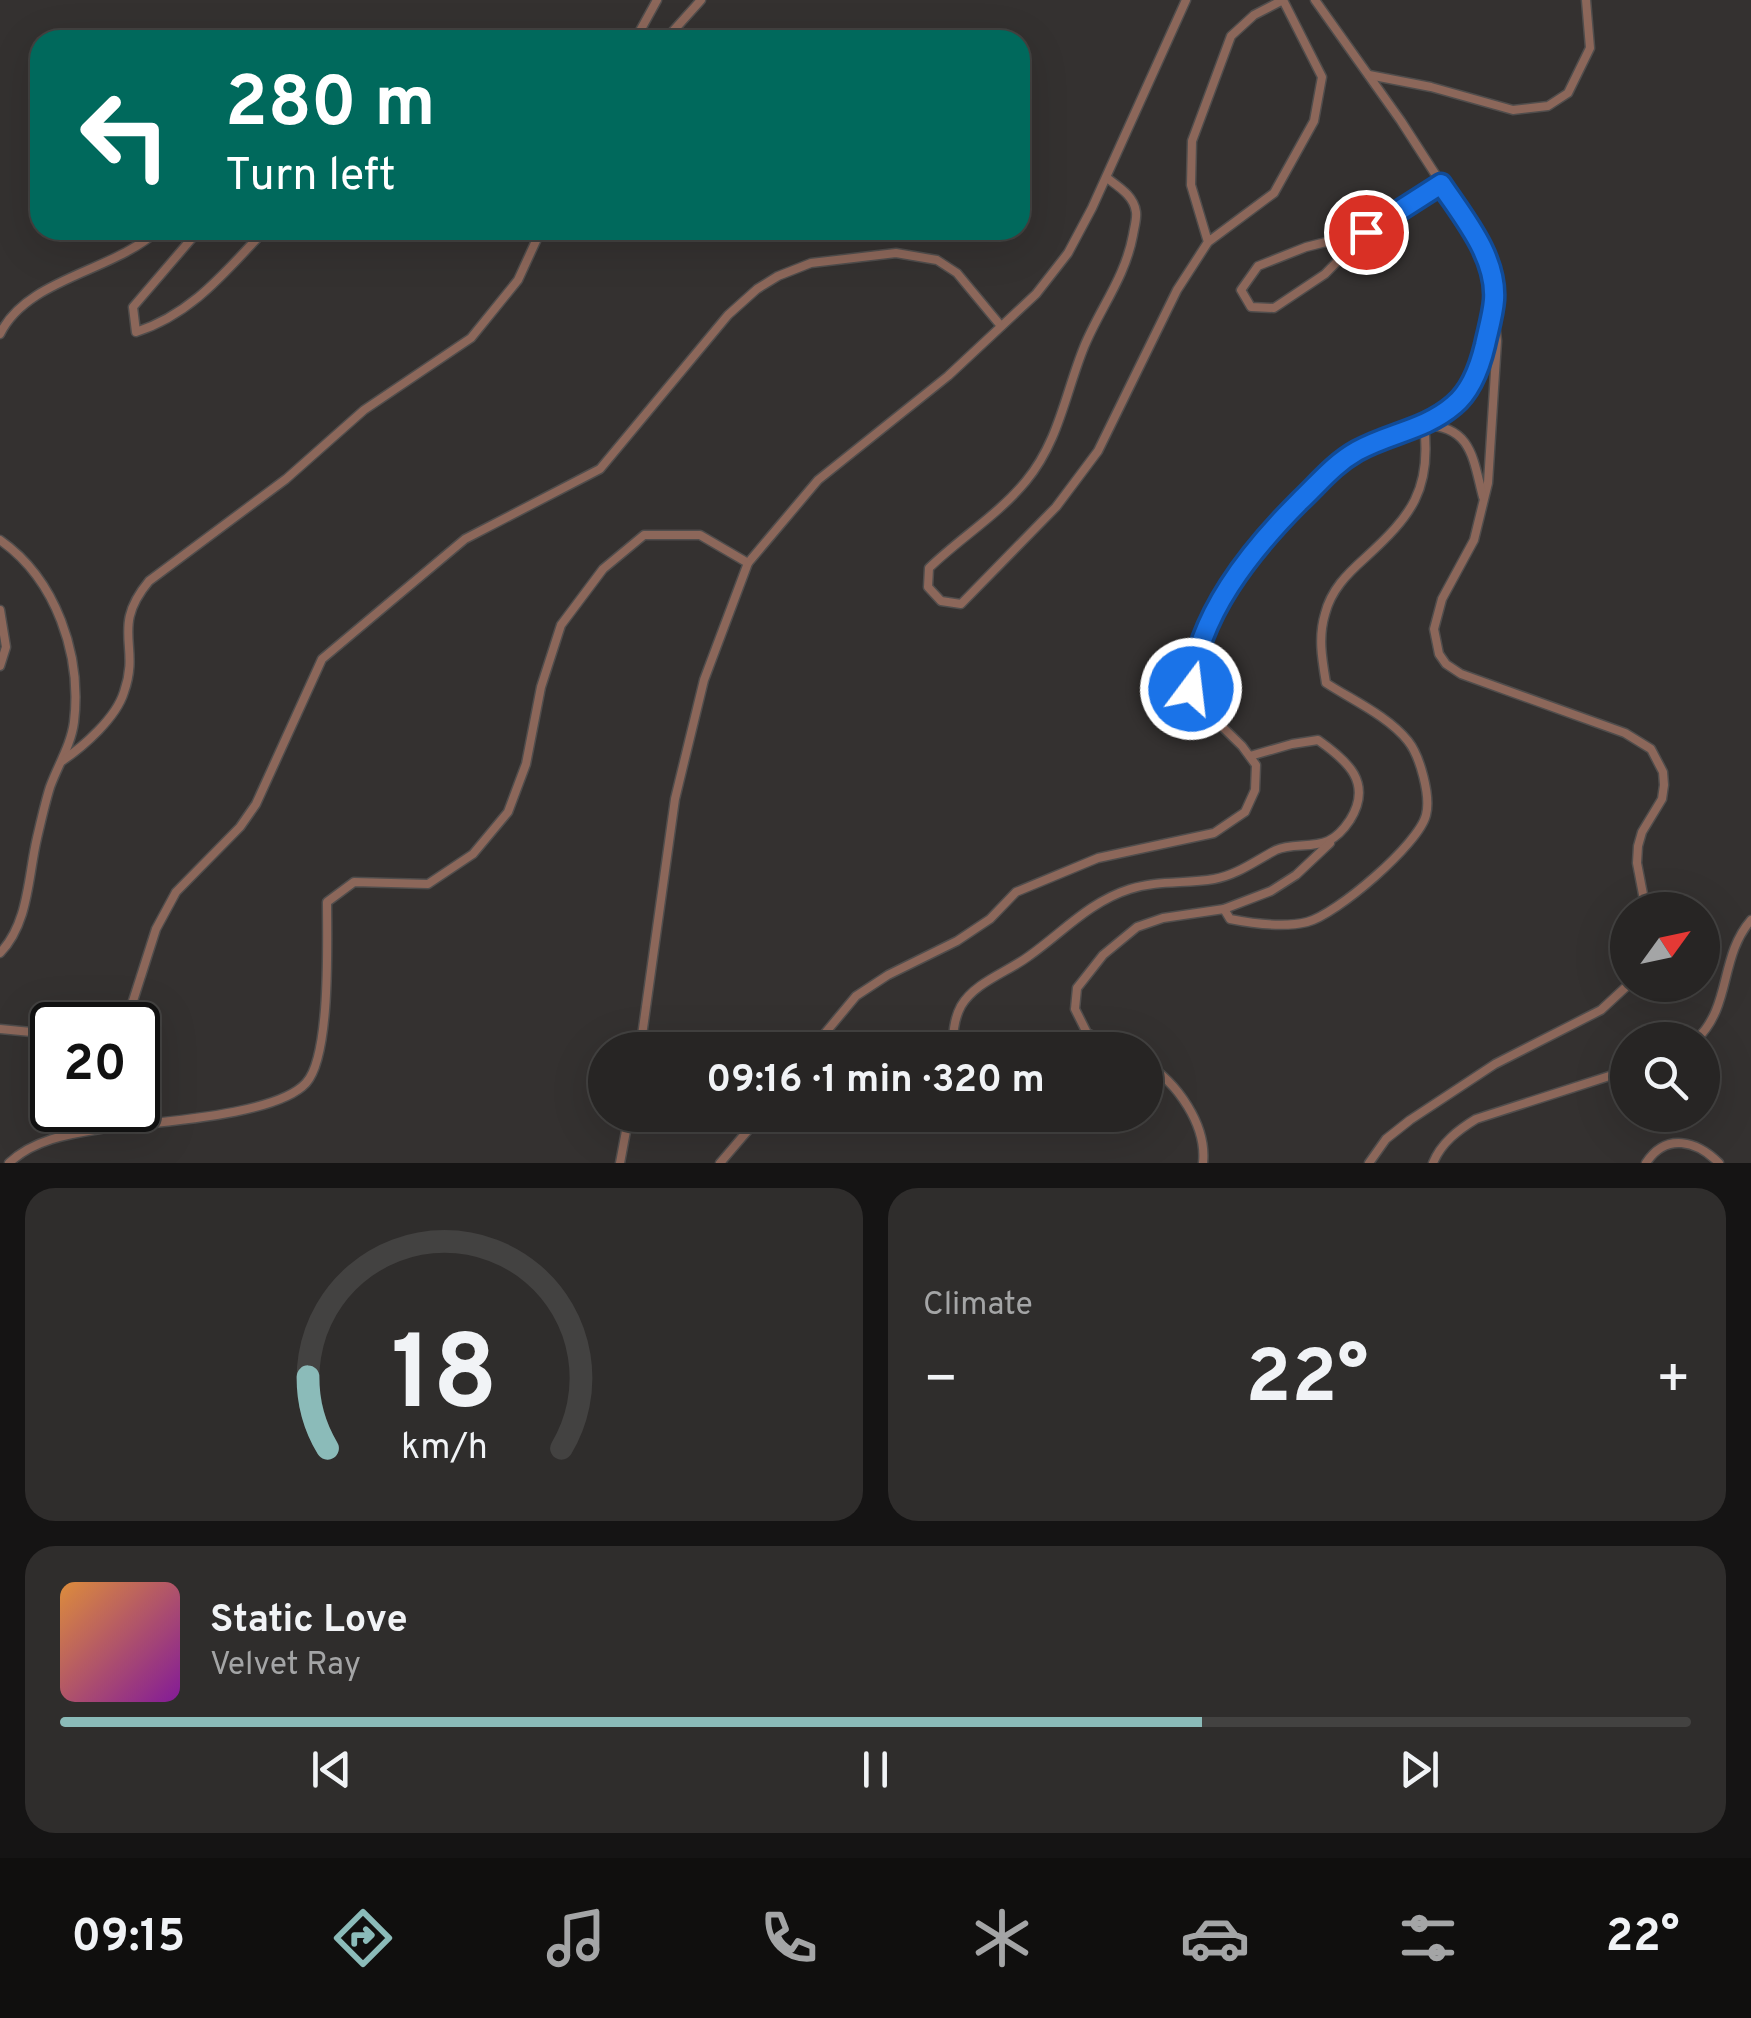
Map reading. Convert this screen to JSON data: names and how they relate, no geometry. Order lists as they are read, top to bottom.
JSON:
{
  "north": "top right",
  "page": {
    "turn": ["280 m", "Turn left"],
    "limit": "20",
    "trip": "09:16 · 1 min · 320 m",
    "tile": "Climate",
    "heat": ["−", "22°", "+"],
    "song": ["Static Love", "Velvet Ray"],
    "tabs": ["09:15", "22°"],
    "gauge": ["18", "km/h"]
  }
}
